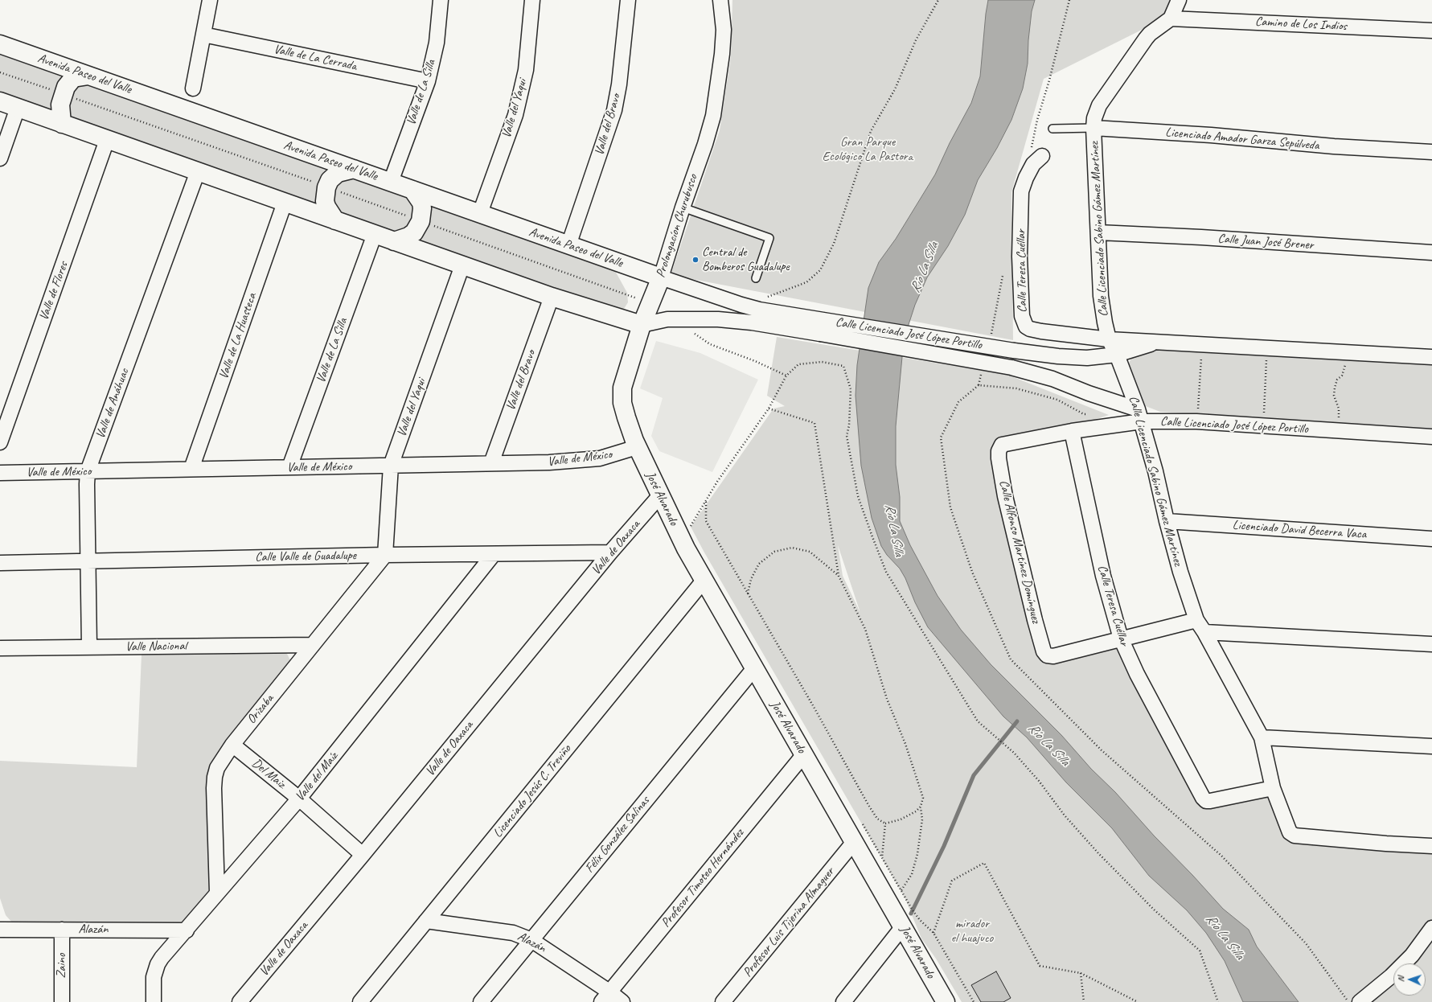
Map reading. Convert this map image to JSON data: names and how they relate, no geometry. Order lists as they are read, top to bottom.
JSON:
{
  "streets": {
    "street": [
      "Camino de Los Indios",
      "Valle de La Cerrada",
      "Avenida Paseo del Valle",
      "Valle de La Silla",
      "Valle del Yaqui",
      "Valle del Bravo",
      "Licenciado Amador Garza Sepúlveda",
      "Prolongacíon Churubusco",
      "Calle Licenciado Sabino Gámez Martínez",
      "Calle Juan José Brener",
      "Calle Teresa Cuéllar",
      "Valle de Flores",
      "Calle Licenciado José López Portillo",
      "Valle de La Huasteca",
      "Valle de Anáhuac",
      "Valle de México",
      "José Alvarado",
      "Licenciado David Becerra Vaca",
      "Valle de Oaxaca",
      "Calle Alfonso Martínez Domínguez",
      "Calle Valle de Guadalupe",
      "Valle Nacional",
      "Orizaba",
      "Del Maiz",
      "Valle del Maíz",
      "Licenciado Jesús C. Treviño",
      "Félix González Salinas",
      "Profesor Timoteo Hernández",
      "Profesor Luis Tijerina Almaguer",
      "Alazán",
      "Zaino"
    ]
  },
  "crossings": [
    ["Camino de Los Indios", "Calle Licenciado Sabino Gámez Martínez"],
    ["Valle de La Cerrada", "Valle de La Silla"],
    ["Avenida Paseo del Valle", "Valle de La Silla"],
    ["Avenida Paseo del Valle", "Valle del Yaqui"],
    ["Avenida Paseo del Valle", "Valle del Bravo"],
    ["Avenida Paseo del Valle", "Prolongacíon Churubusco"],
    ["Avenida Paseo del Valle", "Calle Licenciado José López Portillo"],
    ["Valle de La Silla", "Valle de México"],
    ["Valle del Yaqui", "Valle de México"],
    ["Valle del Yaqui", "Calle Valle de Guadalupe"],
    ["Valle del Yaqui", "Orizaba"],
    ["Valle del Bravo", "Valle de México"],
    ["Licenciado Amador Garza Sepúlveda", "Calle Licenciado Sabino Gámez Martínez"],
    ["Prolongacíon Churubusco", "Calle Licenciado José López Portillo"],
    ["Prolongacíon Churubusco", "Valle de México"],
    ["Prolongacíon Churubusco", "José Alvarado"],
    ["Calle Licenciado Sabino Gámez Martínez", "Calle Juan José Brener"],
    ["Calle Licenciado Sabino Gámez Martínez", "Calle Teresa Cuéllar"],
    ["Calle Licenciado Sabino Gámez Martínez", "Calle Licenciado José López Portillo"],
    ["Calle Licenciado Sabino Gámez Martínez", "Licenciado David Becerra Vaca"],
    ["Calle Teresa Cuéllar", "Calle Licenciado José López Portillo"],
    ["Calle Teresa Cuéllar", "Calle Alfonso Martínez Domínguez"],
    ["Calle Licenciado José López Portillo", "Calle Alfonso Martínez Domínguez"],
    ["Valle de La Huasteca", "Valle de México"],
    ["Valle de Anáhuac", "Valle de México"],
    ["Valle de Anáhuac", "Calle Valle de Guadalupe"],
    ["Valle de Anáhuac", "Valle Nacional"],
    ["Valle de México", "José Alvarado"],
    ["José Alvarado", "Valle de Oaxaca"],
    ["José Alvarado", "Licenciado Jesús C. Treviño"],
    ["José Alvarado", "Félix González Salinas"],
    ["José Alvarado", "Profesor Timoteo Hernández"],
    ["José Alvarado", "Profesor Luis Tijerina Almaguer"],
    ["Valle de Oaxaca", "Calle Valle de Guadalupe"],
    ["Valle de Oaxaca", "Del Maiz"],
    ["Calle Valle de Guadalupe", "Orizaba"],
    ["Calle Valle de Guadalupe", "Valle del Maíz"],
    ["Valle Nacional", "Orizaba"],
    ["Orizaba", "Del Maiz"],
    ["Orizaba", "Valle del Maíz"],
    ["Del Maiz", "Valle del Maíz"],
    ["Valle del Maíz", "Alazán"],
    ["Licenciado Jesús C. Treviño", "Alazán"],
    ["Félix González Salinas", "Alazán"],
    ["Profesor Timoteo Hernández", "Alazán"],
    ["Alazán", "Zaino"]
  ],
  "water": ["Río La Silla"],
  "parks": ["Gran Parque Ecológico La Pastora", "mirador el huajuco"],
  "places": ["Central de Bomberos Guadalupe"],
  "north": "left"
}
